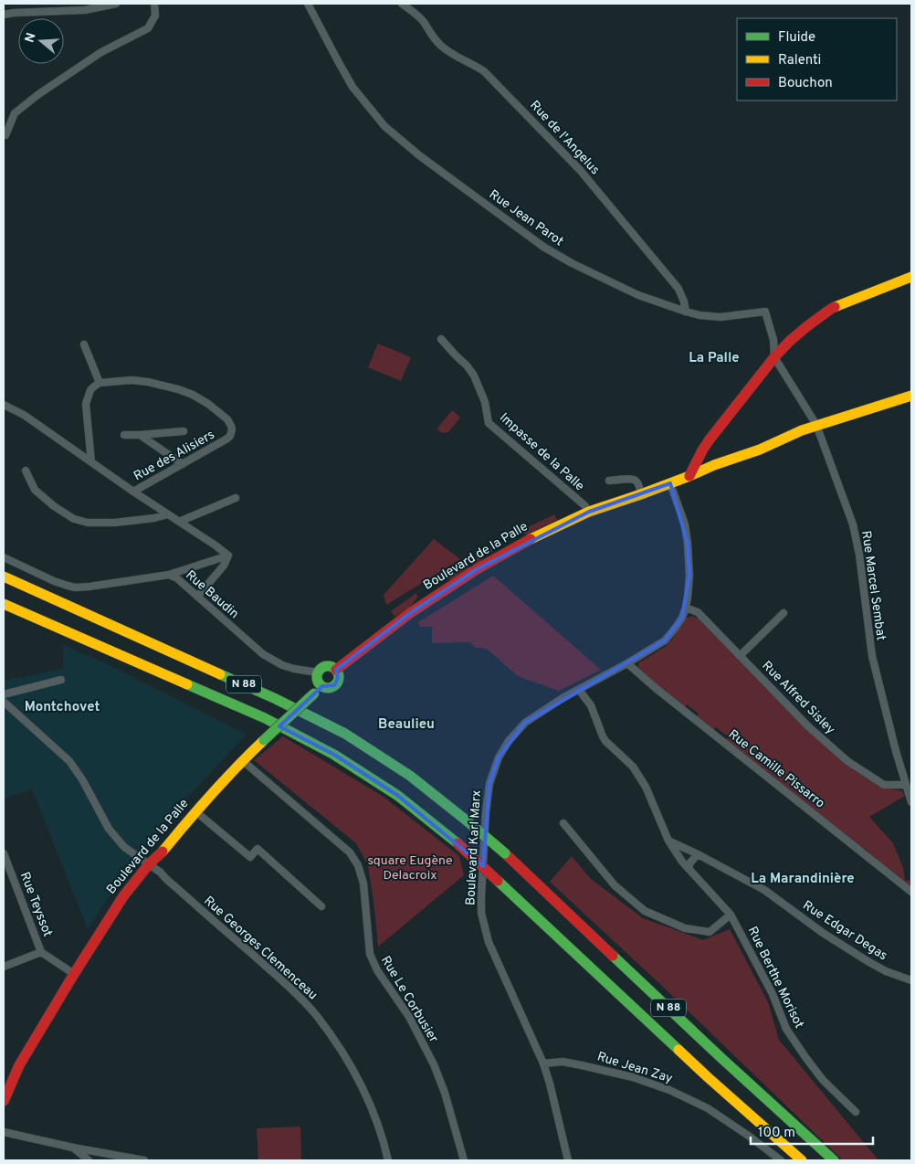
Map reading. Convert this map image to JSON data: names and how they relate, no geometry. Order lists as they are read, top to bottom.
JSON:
{
  "streets": {
    "main road": ["Boulevard de la Palle", "N 88"],
    "street": [
      "Rue de l'Angelus",
      "Rue Jean Parot",
      "Impasse de la Palle",
      "Rue des Alisiers",
      "Rue Marcel Sembat",
      "Rue Baudin",
      "Rue Alfred Sisley",
      "Rue Camille Pissarro",
      "Boulevard Karl Marx",
      "Rue Teyssot",
      "Rue Edgar Degas",
      "Rue Georges Clemenceau",
      "Rue Berthe Morisot",
      "Rue Le Corbusier",
      "Rue Jean Zay"
    ]
  },
  "crossings": [
    ["Rue de l'Angelus", "Rue Jean Parot"],
    ["Rue Jean Parot", "Rue Marcel Sembat"],
    ["Impasse de la Palle", "Boulevard de la Palle"],
    ["Boulevard de la Palle", "Rue Marcel Sembat"],
    ["Boulevard de la Palle", "Rue Baudin"],
    ["Boulevard de la Palle", "Boulevard Karl Marx"],
    ["Boulevard de la Palle", "Rue Teyssot"],
    ["Boulevard de la Palle", "Rue Georges Clemenceau"],
    ["Boulevard de la Palle", "Rue Le Corbusier"],
    ["Rue Marcel Sembat", "Rue Alfred Sisley"],
    ["Rue Alfred Sisley", "Boulevard Karl Marx"],
    ["Rue Camille Pissarro", "Boulevard Karl Marx"],
    ["Boulevard Karl Marx", "Rue Jean Zay"],
    ["Rue Edgar Degas", "Rue Berthe Morisot"]
  ],
  "districts": [
    "La Palle",
    "Montchovet",
    "Beaulieu",
    "La Marandinière"
  ],
  "parks": ["square Eugène Delacroix"],
  "legend": ["Fluide", "Ralenti", "Bouchon"],
  "scale_bar": "100 m",
  "north": "left"
}
